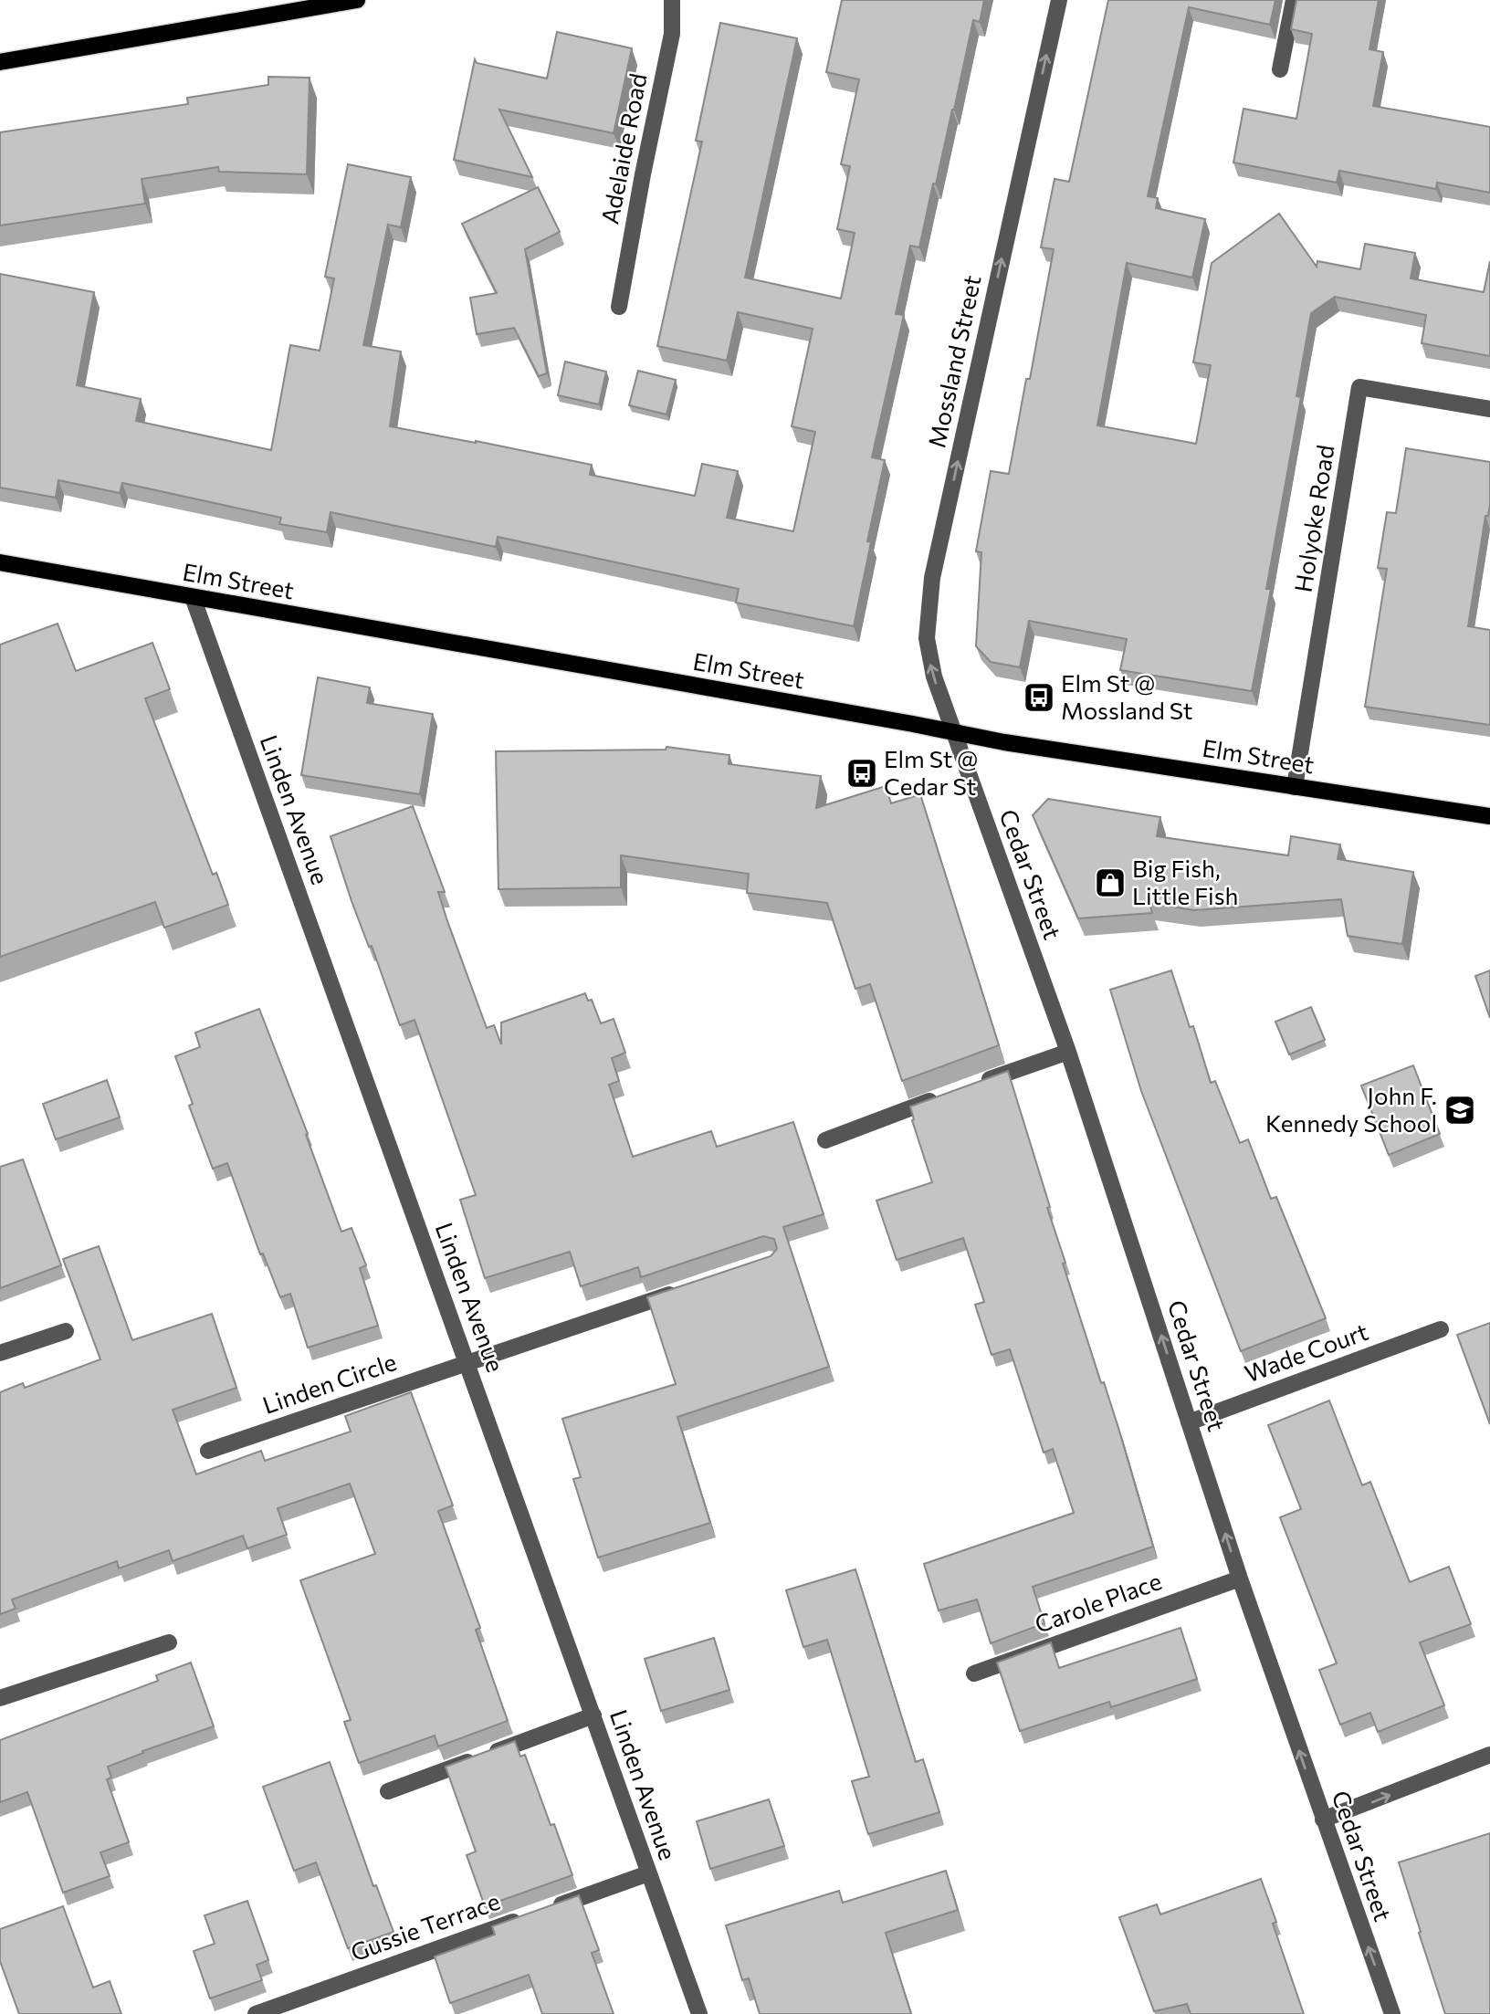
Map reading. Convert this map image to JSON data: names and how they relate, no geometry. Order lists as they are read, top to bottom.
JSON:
{
  "streets": {
    "main road": ["Elm Street"],
    "street": [
      "Adelaide Road",
      "Mossland Street",
      "Holyoke Road",
      "Linden Avenue",
      "Cedar Street",
      "Wade Court",
      "Linden Circle",
      "Carole Place",
      "Gussie Terrace"
    ]
  },
  "crossings": [
    ["Mossland Street", "Elm Street"],
    ["Mossland Street", "Cedar Street"],
    ["Holyoke Road", "Elm Street"],
    ["Elm Street", "Linden Avenue"],
    ["Elm Street", "Cedar Street"],
    ["Linden Avenue", "Linden Circle"],
    ["Linden Avenue", "Gussie Terrace"],
    ["Cedar Street", "Wade Court"],
    ["Cedar Street", "Carole Place"]
  ],
  "one_way": ["Mossland Street", "Cedar Street"],
  "places": {
    "bus stop": ["Elm St @ Mossland St", "Elm St @ Cedar St"],
    "shop": ["Big Fish, Little Fish"],
    "school or university": ["John F. Kennedy School"]
  }
}
